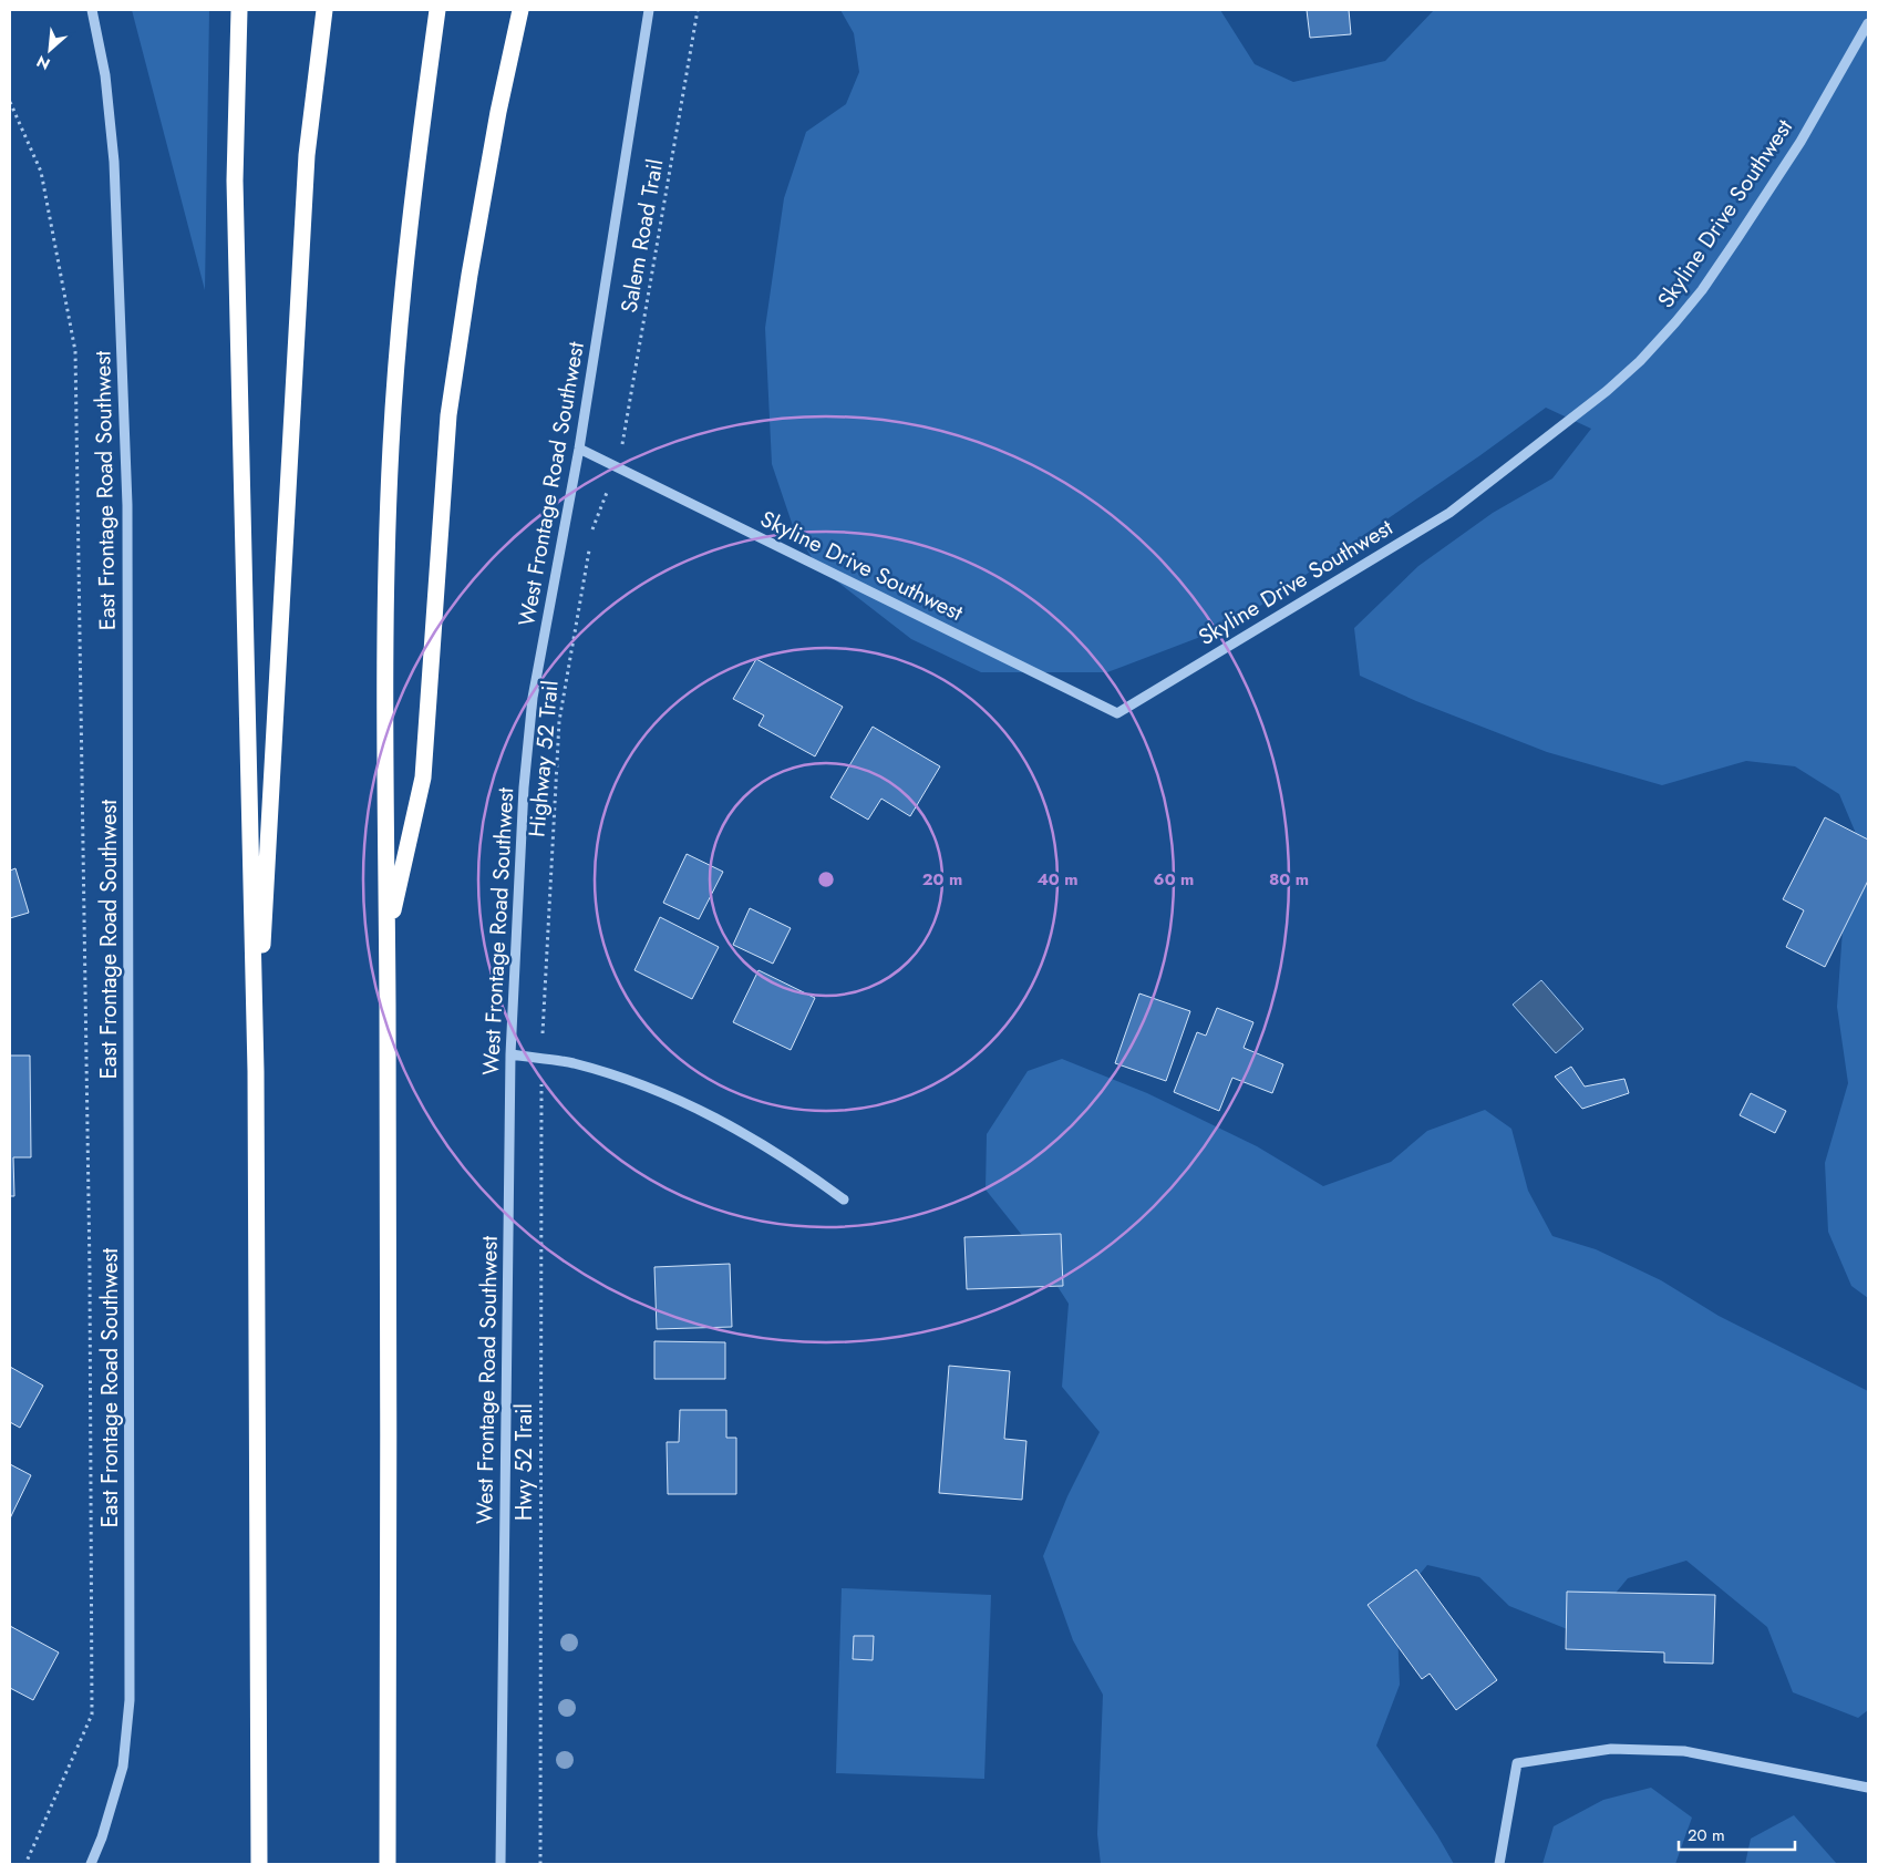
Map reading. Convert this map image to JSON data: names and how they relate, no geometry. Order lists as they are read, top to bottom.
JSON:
{
  "streets": {
    "street": ["Skyline Drive Southwest", "West Frontage Road Southwest", "East Frontage Road Southwest"],
    "path": ["Salem Road Trail", "Highway 52 Trail", "Hwy 52 Trail"]
  },
  "crossings": [
    ["Skyline Drive Southwest", "Salem Road Trail"],
    ["Skyline Drive Southwest", "West Frontage Road Southwest"],
    ["Highway 52 Trail", "Hwy 52 Trail"]
  ],
  "scale_bar": "20 m",
  "north": "bottom left",
  "rings": [
    "20 m",
    "40 m",
    "60 m",
    "80 m"
  ]
}
